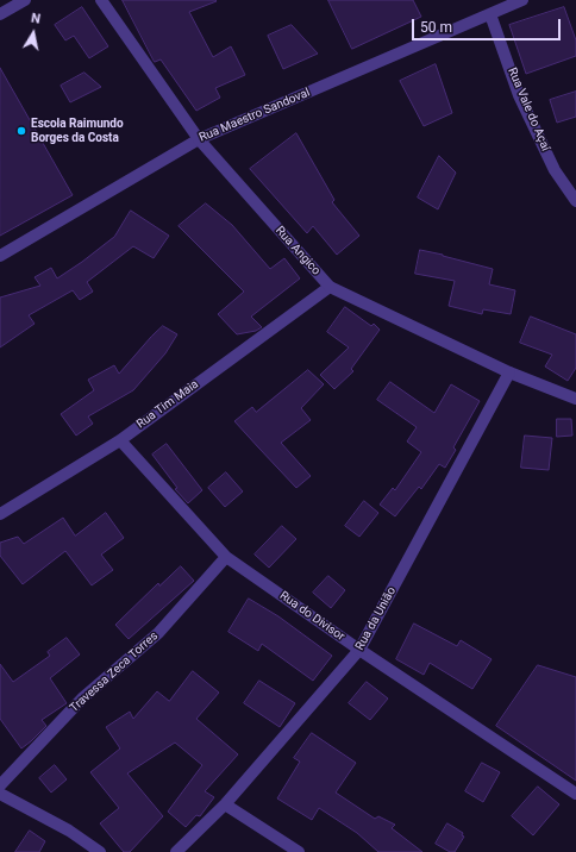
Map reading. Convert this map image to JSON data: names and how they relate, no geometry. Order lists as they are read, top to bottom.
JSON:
{
  "streets": {
    "street": [
      "Rua Vale do Açaí",
      "Rua Maestro Sandoval",
      "Rua Angico",
      "Rua Tim Maia",
      "Rua do Divisor",
      "Rua da União",
      "Travessa Zeca Torres"
    ]
  },
  "crossings": [
    ["Rua Vale do Açaí", "Rua Maestro Sandoval"],
    ["Rua Maestro Sandoval", "Rua Angico"],
    ["Rua Angico", "Rua Tim Maia"],
    ["Rua Angico", "Rua da União"],
    ["Rua Tim Maia", "Rua do Divisor"],
    ["Rua do Divisor", "Rua da União"],
    ["Rua do Divisor", "Travessa Zeca Torres"]
  ],
  "places": ["Escola Raimundo Borges da Costa"],
  "scale_bar": "50 m",
  "north": "top"
}
